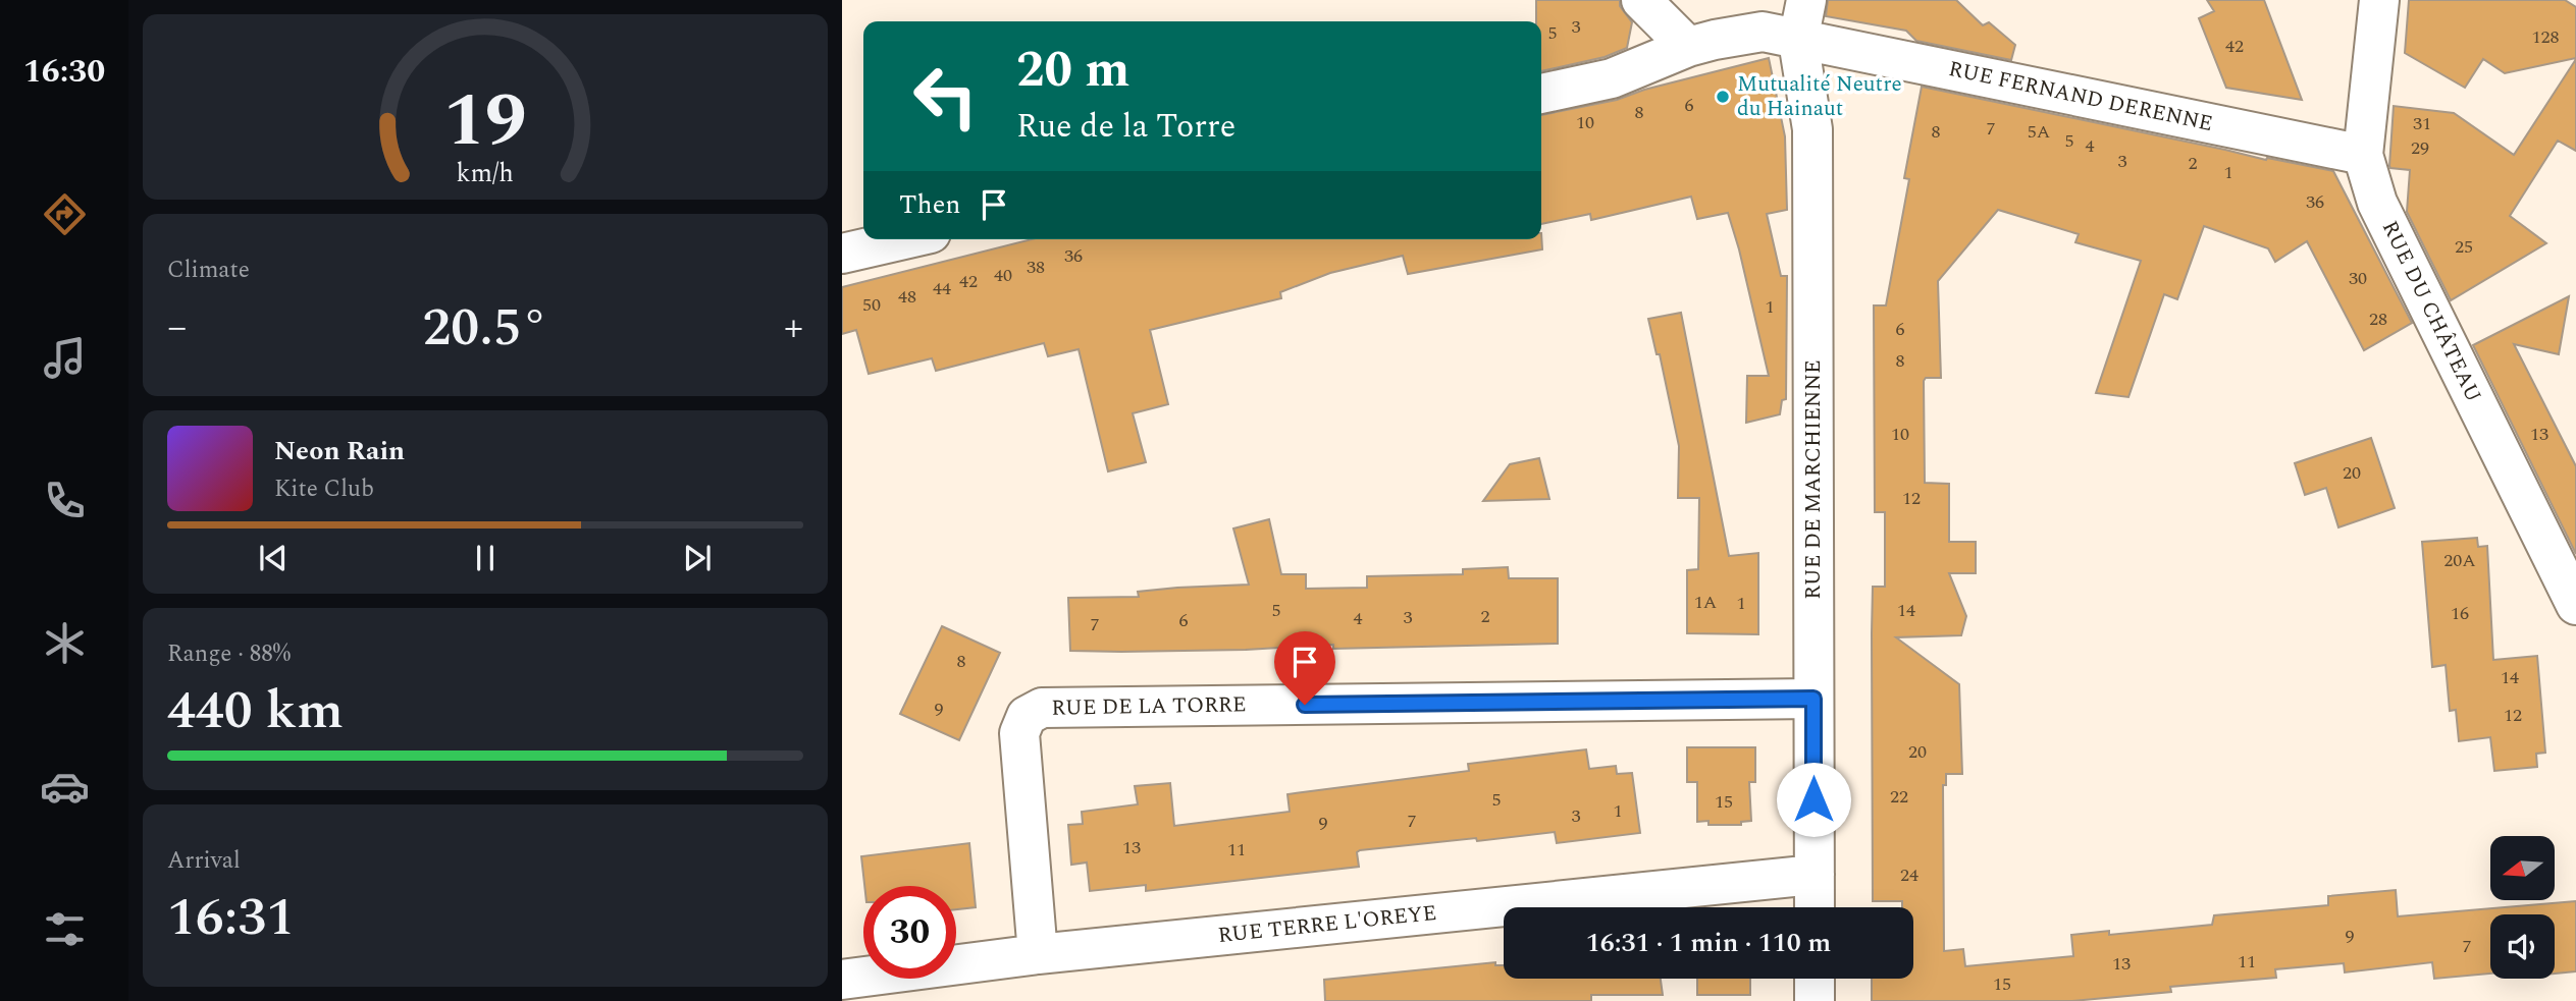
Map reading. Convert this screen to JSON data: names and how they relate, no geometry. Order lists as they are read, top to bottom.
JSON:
{
  "streets": {
    "street": [
      "RUE FERNAND DERENNE",
      "RUE DU CHÂTEAU",
      "RUE DE MARCHIENNE",
      "RUE DE LA TORRE",
      "RUE TERRE L'OREYE"
    ]
  },
  "crossings": [
    ["RUE FERNAND DERENNE", "RUE DU CHÂTEAU"],
    ["RUE FERNAND DERENNE", "RUE DE MARCHIENNE"],
    ["RUE DE MARCHIENNE", "RUE DE LA TORRE"],
    ["RUE DE MARCHIENNE", "RUE TERRE L'OREYE"],
    ["RUE DE LA TORRE", "RUE TERRE L'OREYE"]
  ],
  "places": ["Mutualité Neutre du Hainaut"],
  "house_numbers": [
    "3",
    "5",
    "128",
    "42",
    "6",
    "8",
    "10",
    "31",
    "7",
    "8",
    "5A",
    "5",
    "4",
    "29",
    "3",
    "2",
    "1",
    "36",
    "25",
    "36",
    "38",
    "40",
    "30",
    "42",
    "44",
    "48",
    "50",
    "1",
    "28",
    "6",
    "8",
    "10",
    "13",
    "20",
    "12",
    "20A",
    "1A",
    "1",
    "5",
    "14",
    "16",
    "2",
    "3",
    "4",
    "6",
    "7",
    "8",
    "14",
    "9",
    "12",
    "20",
    "22",
    "5",
    "15",
    "1",
    "3",
    "7",
    "9",
    "13",
    "11",
    "24",
    "9",
    "7",
    "11",
    "13",
    "15"
  ],
  "north": "left",
  "page": {
    "tabs": "16:30",
    "turn": ["20 m", "Rue de la Torre"],
    "then": "Then",
    "tile": [
      "Climate",
      ["Range · 88%", "440 km"],
      ["Arrival", "16:31"]
    ],
    "heat": ["−", "20.5°", "+"],
    "song": ["Neon Rain", "Kite Club"],
    "limit": "30",
    "trip": "16:31 · 1 min · 110 m",
    "gauge": ["19", "km/h"]
  }
}
